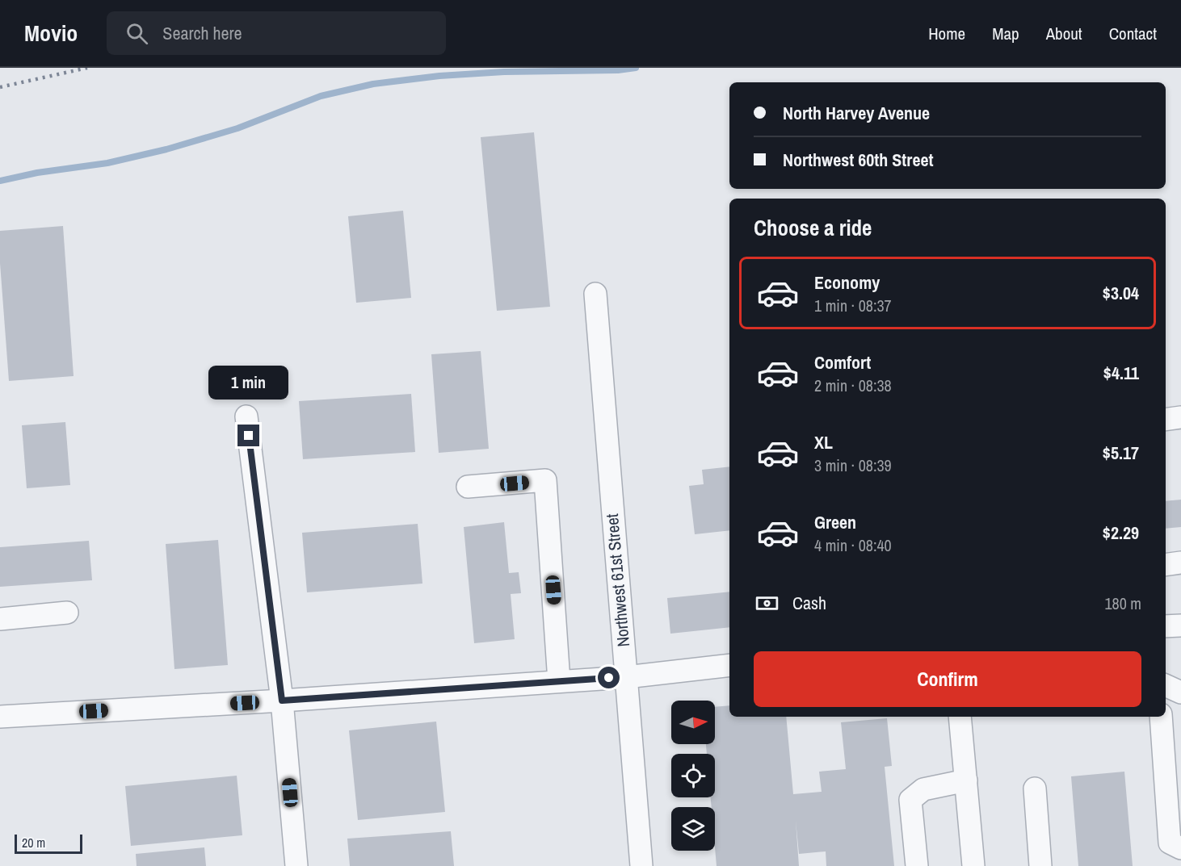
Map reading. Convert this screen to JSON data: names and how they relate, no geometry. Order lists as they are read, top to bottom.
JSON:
{
  "streets": {
    "street": ["Northwest 61st Street"]
  },
  "scale_bar": "20 m",
  "north": "right",
  "page": {
    "header": "Movio",
    "search": "Search here",
    "nav": [
      "Home",
      "Map",
      "About",
      "Contact"
    ],
    "banner": ["North Harvey Avenue", "Northwest 60th Street"],
    "heading": "Choose a ride",
    "list": [
      {
        "name": "Economy",
        "note": "1 min · 08:37",
        "value": "$3.04"
      },
      {
        "name": "Comfort",
        "note": "2 min · 08:38",
        "value": "$4.11"
      },
      {
        "name": "XL",
        "note": "3 min · 08:39",
        "value": "$5.17"
      },
      {
        "name": "Green",
        "note": "4 min · 08:40",
        "value": "$2.29"
      }
    ],
    "bubble": "1 min",
    "pay": ["Cash", "180 m"],
    "buttons": "Confirm",
    "scale": "20 m"
  }
}
